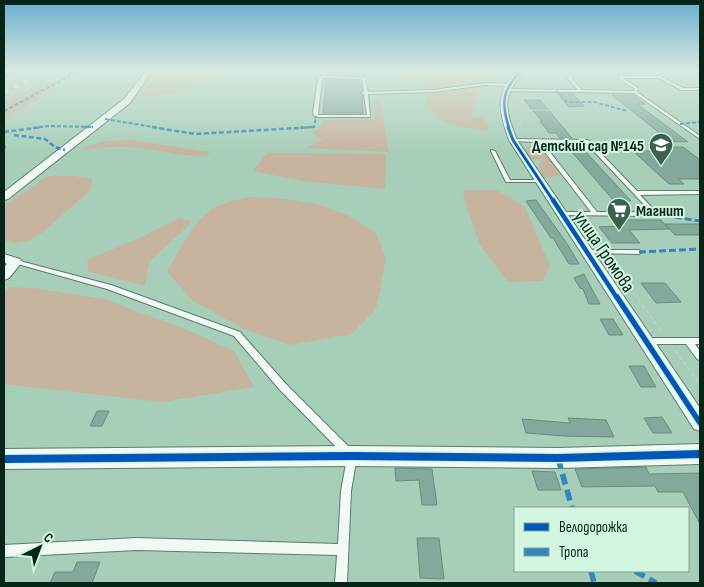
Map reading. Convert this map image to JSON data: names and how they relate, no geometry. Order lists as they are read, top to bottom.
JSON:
{
  "streets": {
    "street": ["улица Громова"]
  },
  "places": {
    "school or university": ["Детский сад №145"],
    "supermarket": ["Магнит"]
  },
  "legend": ["Велодорожка", "Тропа"],
  "north": "top right"
}
